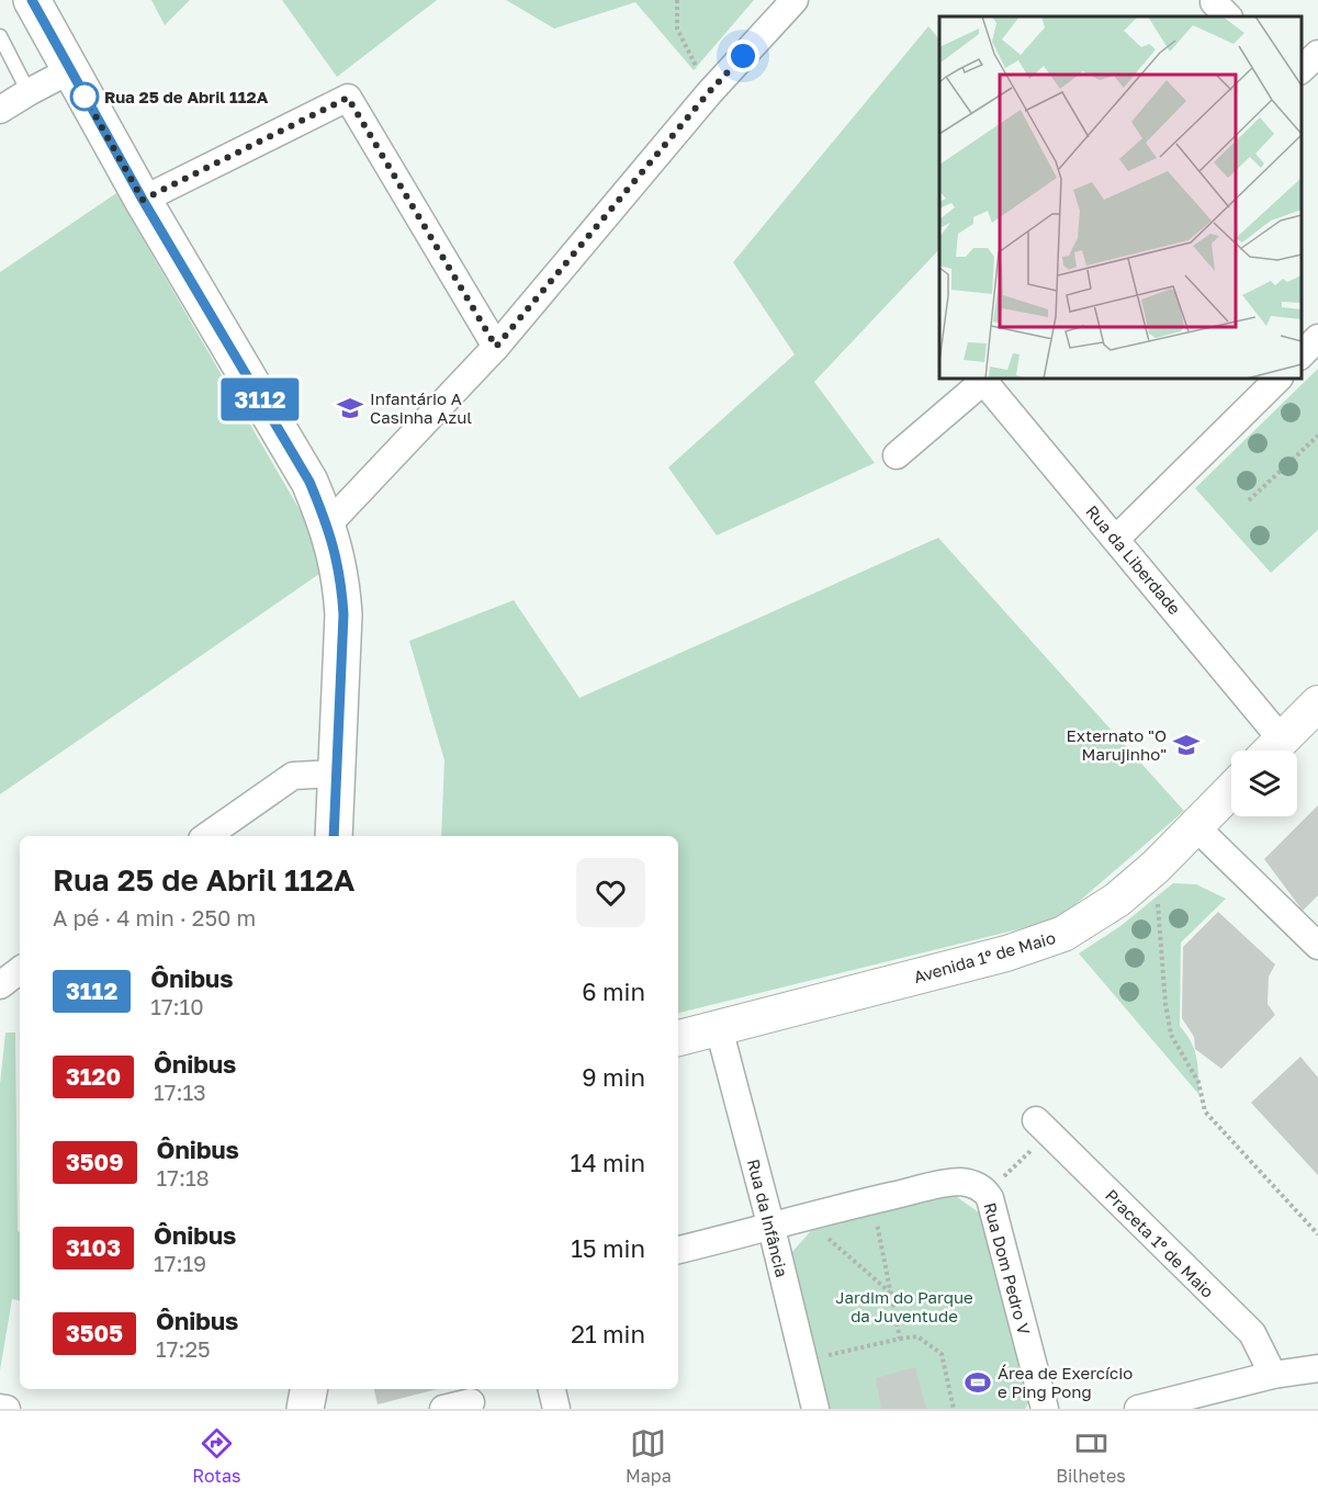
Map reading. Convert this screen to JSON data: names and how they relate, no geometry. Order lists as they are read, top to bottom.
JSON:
{
  "streets": {
    "street": [
      "Rua da Liberdade",
      "Avenida 1º de Maio",
      "Rua da Infância",
      "Praceta 1º de Maio",
      "Rua Dom Pedro V"
    ]
  },
  "crossings": [
    ["Avenida 1º de Maio", "Rua da Infância"],
    ["Rua da Infância", "Rua Dom Pedro V"]
  ],
  "parks": ["Jardim do Parque da Juventude"],
  "places": {
    "other": ["Rua 25 de Abril 112A"],
    "school or university": ["Infantário A Casinha Azul", "Externato \"O Marujinho\""],
    "sports": ["Área de Exercício e Ping Pong"]
  },
  "lines": ["bus line 3112"],
  "page": {
    "on_map": "3112",
    "heading": ["Rua 25 de Abril 112A", "A pé · 4 min · 250 m"],
    "list": [
      {
        "mark": "3112",
        "name": "Ônibus",
        "note": "17:10",
        "value": "6 min"
      },
      {
        "mark": "3120",
        "name": "Ônibus",
        "note": "17:13",
        "value": "9 min"
      },
      {
        "mark": "3509",
        "name": "Ônibus",
        "note": "17:18",
        "value": "14 min"
      },
      {
        "mark": "3103",
        "name": "Ônibus",
        "note": "17:19",
        "value": "15 min"
      },
      {
        "mark": "3505",
        "name": "Ônibus",
        "note": "17:25",
        "value": "21 min"
      }
    ],
    "tabs": ["Rotas", "Mapa", "Bilhetes"]
  }
}
